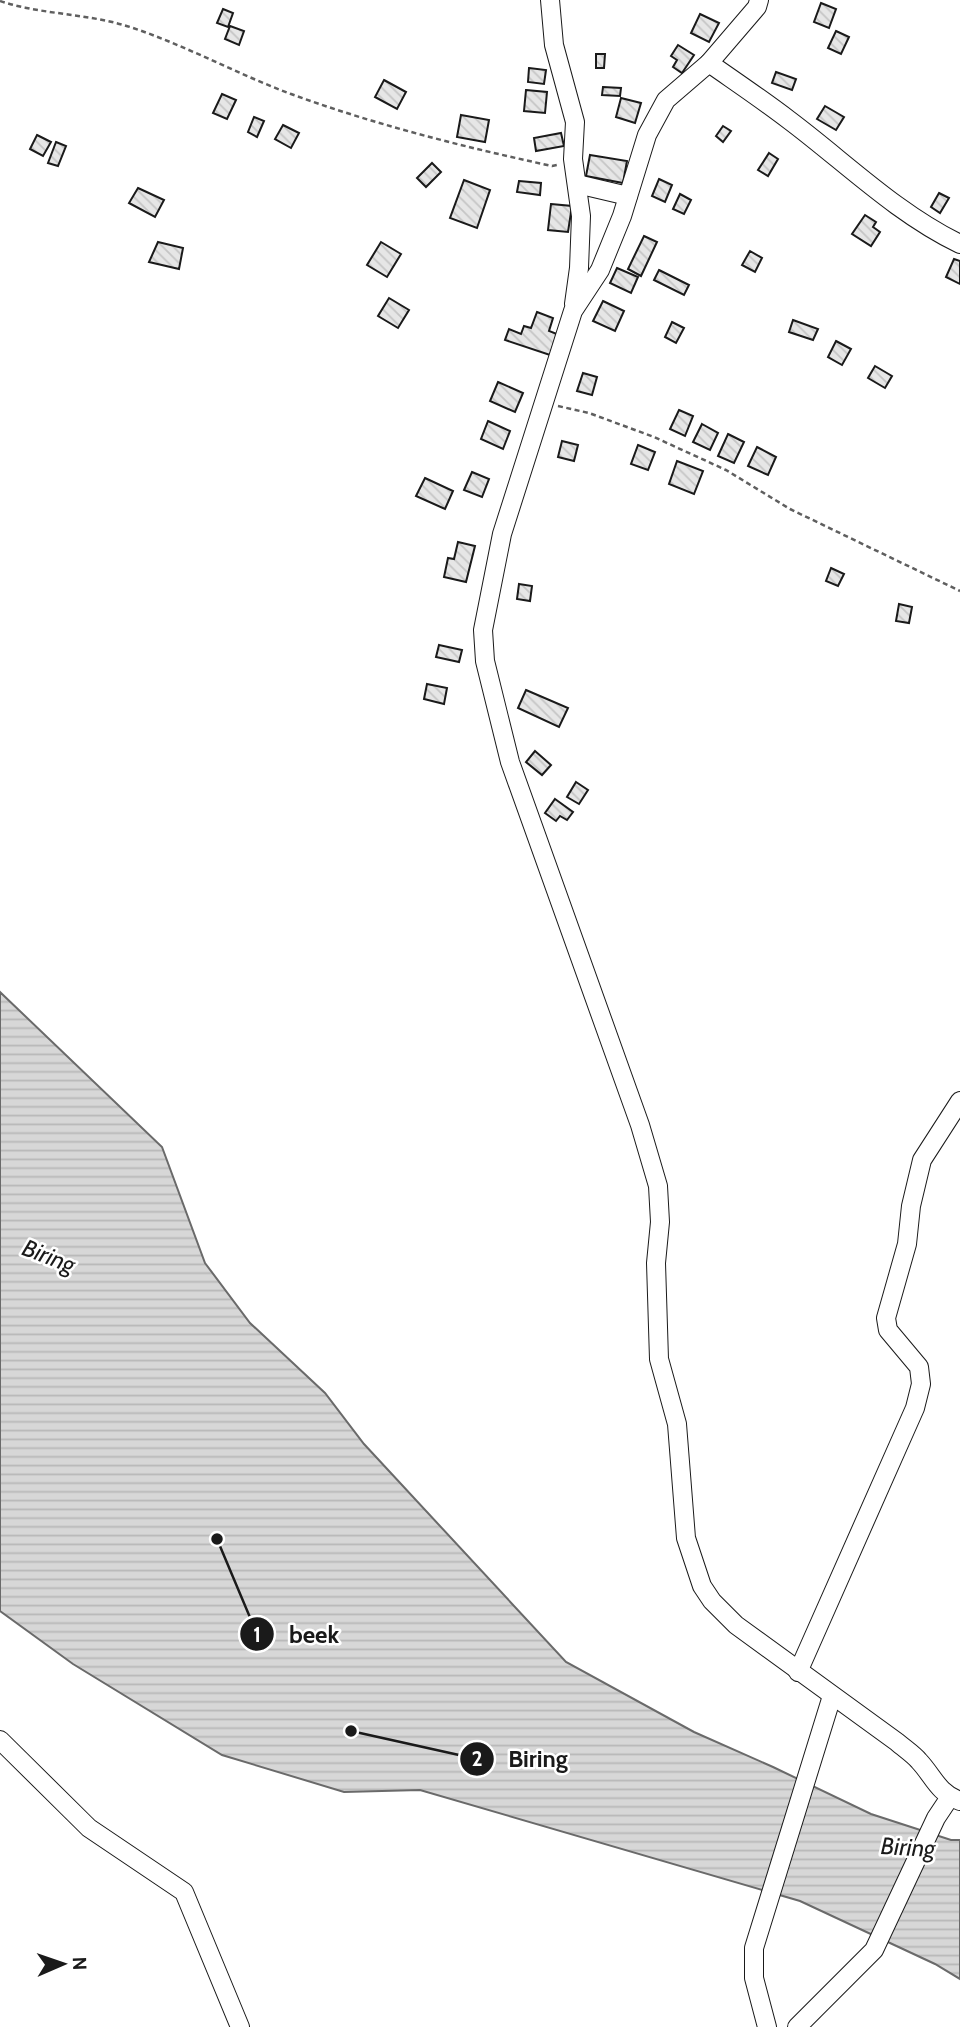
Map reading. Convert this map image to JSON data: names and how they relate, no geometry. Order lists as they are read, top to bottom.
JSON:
{
  "water": ["Biring"],
  "places": ["beek", "Biring"],
  "north": "right"
}
